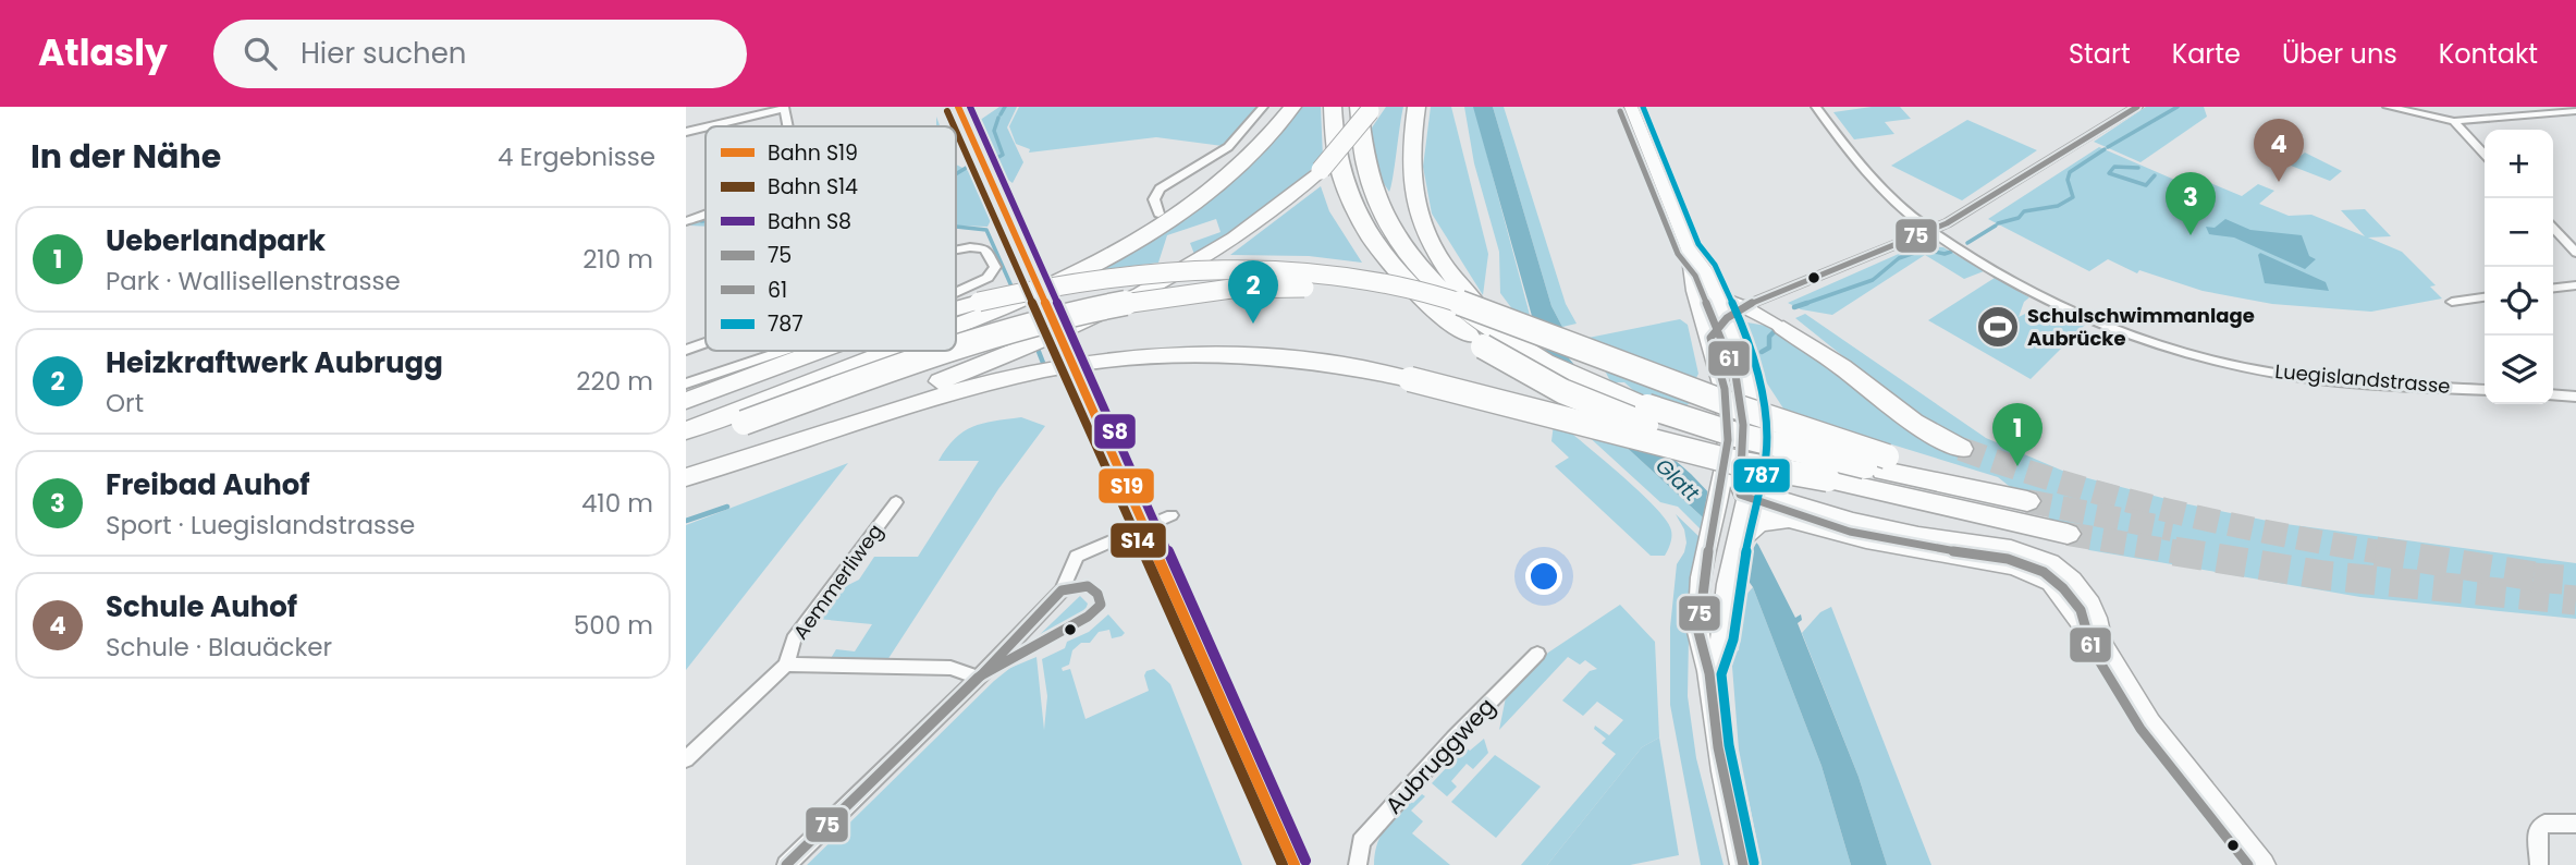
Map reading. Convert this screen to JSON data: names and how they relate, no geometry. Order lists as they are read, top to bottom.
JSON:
{
  "streets": {
    "street": ["Luegislandstrasse", "Aemmerliweg", "Aubruggweg"]
  },
  "water": ["Glatt"],
  "places": {
    "sports": ["Schulschwimmanlage Aubrücke"]
  },
  "lines": [
    "rail line S19",
    "rail line S8",
    "transit line 75",
    "transit line 787",
    "rail line S14",
    "transit line 61"
  ],
  "legend": [
    "Bahn S19",
    "Bahn S14",
    "Bahn S8",
    "75",
    "61",
    "787"
  ],
  "page": {
    "header": "Atlasly",
    "search": "Hier suchen",
    "nav": [
      "Start",
      "Karte",
      "Über uns",
      "Kontakt"
    ],
    "heading": ["In der Nähe", "4 Ergebnisse"],
    "pins": [
      "4",
      "3",
      "2",
      "1"
    ],
    "map_buttons": ["+", "−"],
    "list": [
      {
        "mark": "1",
        "name": "Ueberlandpark",
        "note": "Park · Wallisellenstrasse",
        "value": "210 m"
      },
      {
        "mark": "2",
        "name": "Heizkraftwerk Aubrugg",
        "note": "Ort",
        "value": "220 m"
      },
      {
        "mark": "3",
        "name": "Freibad Auhof",
        "note": "Sport · Luegislandstrasse",
        "value": "410 m"
      },
      {
        "mark": "4",
        "name": "Schule Auhof",
        "note": "Schule · Blauäcker",
        "value": "500 m"
      }
    ]
  }
}
